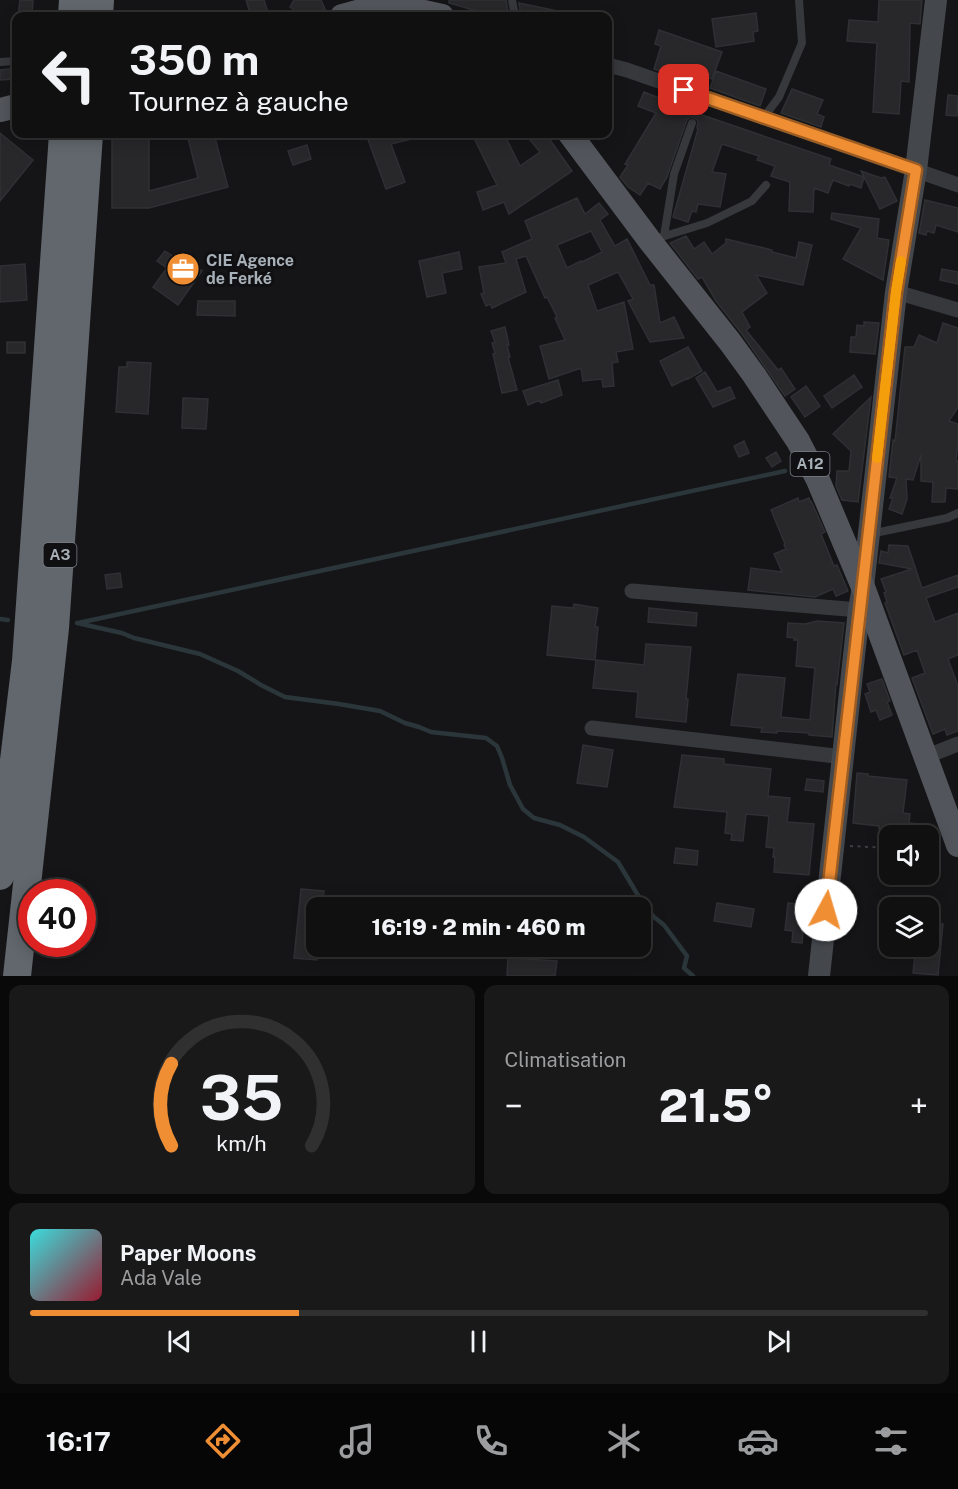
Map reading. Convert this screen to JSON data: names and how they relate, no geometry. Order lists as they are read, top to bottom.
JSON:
{
  "streets": {
    "highway": ["A3"],
    "main road": ["A12"]
  },
  "places": {
    "office": ["CIE Agence de Ferké"]
  },
  "page": {
    "turn": ["350 m", "Tournez à gauche"],
    "limit": "40",
    "trip": "16:19 · 2 min · 460 m",
    "tile": "Climatisation",
    "heat": ["−", "21.5°", "+"],
    "song": ["Paper Moons", "Ada Vale"],
    "tabs": "16:17",
    "gauge": ["35", "km/h"]
  }
}
